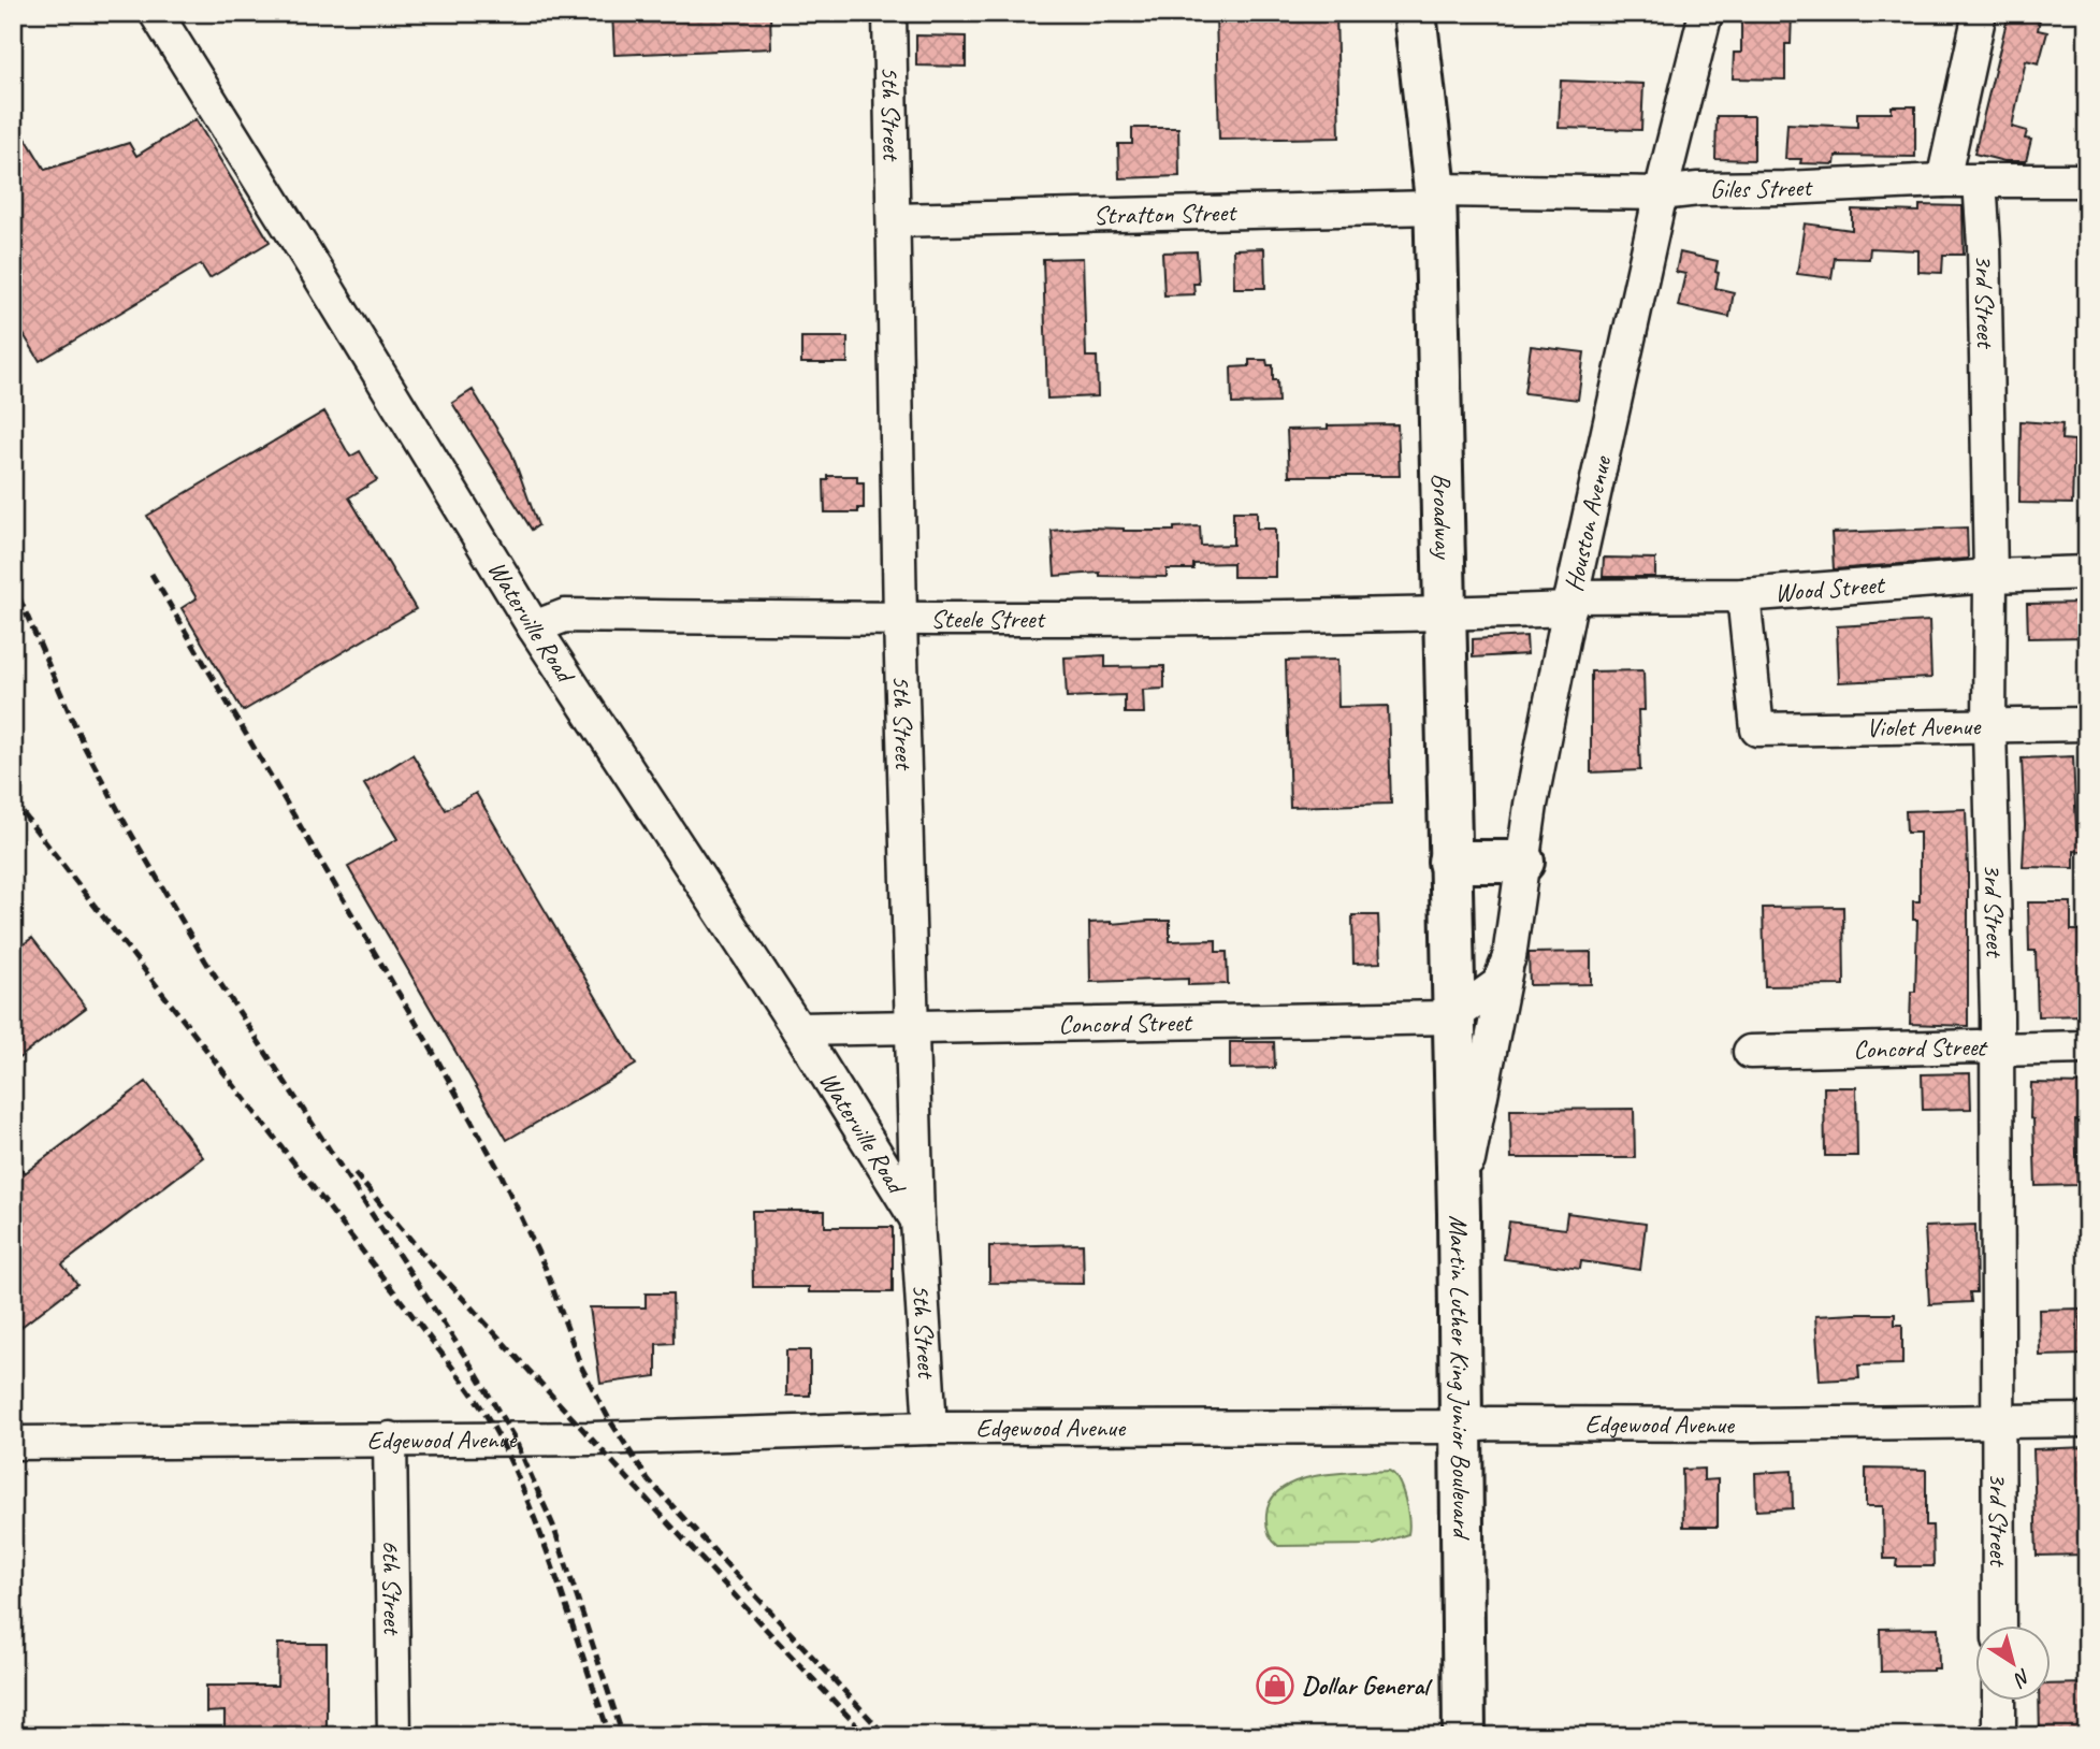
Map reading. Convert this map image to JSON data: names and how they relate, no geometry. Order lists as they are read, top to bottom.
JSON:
{
  "streets": {
    "main road": ["Broadway", "Martin Luther King Junior Boulevard"],
    "street": [
      "5th Street",
      "Giles Street",
      "Stratton Street",
      "3rd Street",
      "Houston Avenue",
      "Wood Street",
      "Steele Street",
      "Waterville Road",
      "Violet Avenue",
      "Concord Street",
      "Edgewood Avenue",
      "6th Street"
    ]
  },
  "crossings": [
    ["5th Street", "Stratton Street"],
    ["5th Street", "Steele Street"],
    ["5th Street", "Waterville Road"],
    ["5th Street", "Concord Street"],
    ["5th Street", "Edgewood Avenue"],
    ["Giles Street", "Stratton Street"],
    ["Giles Street", "3rd Street"],
    ["Giles Street", "Broadway"],
    ["Giles Street", "Houston Avenue"],
    ["Stratton Street", "Broadway"],
    ["3rd Street", "Wood Street"],
    ["3rd Street", "Violet Avenue"],
    ["3rd Street", "Concord Street"],
    ["3rd Street", "Edgewood Avenue"],
    ["Broadway", "Houston Avenue"],
    ["Broadway", "Wood Street"],
    ["Broadway", "Steele Street"],
    ["Broadway", "Concord Street"],
    ["Broadway", "Martin Luther King Junior Boulevard"],
    ["Houston Avenue", "Wood Street"],
    ["Houston Avenue", "Concord Street"],
    ["Houston Avenue", "Martin Luther King Junior Boulevard"],
    ["Wood Street", "Steele Street"],
    ["Wood Street", "Violet Avenue"],
    ["Steele Street", "Waterville Road"],
    ["Waterville Road", "Concord Street"],
    ["Concord Street", "Martin Luther King Junior Boulevard"],
    ["Martin Luther King Junior Boulevard", "Edgewood Avenue"],
    ["Edgewood Avenue", "6th Street"]
  ],
  "places": {
    "shop": ["Dollar General"]
  },
  "north": "bottom right"
}
